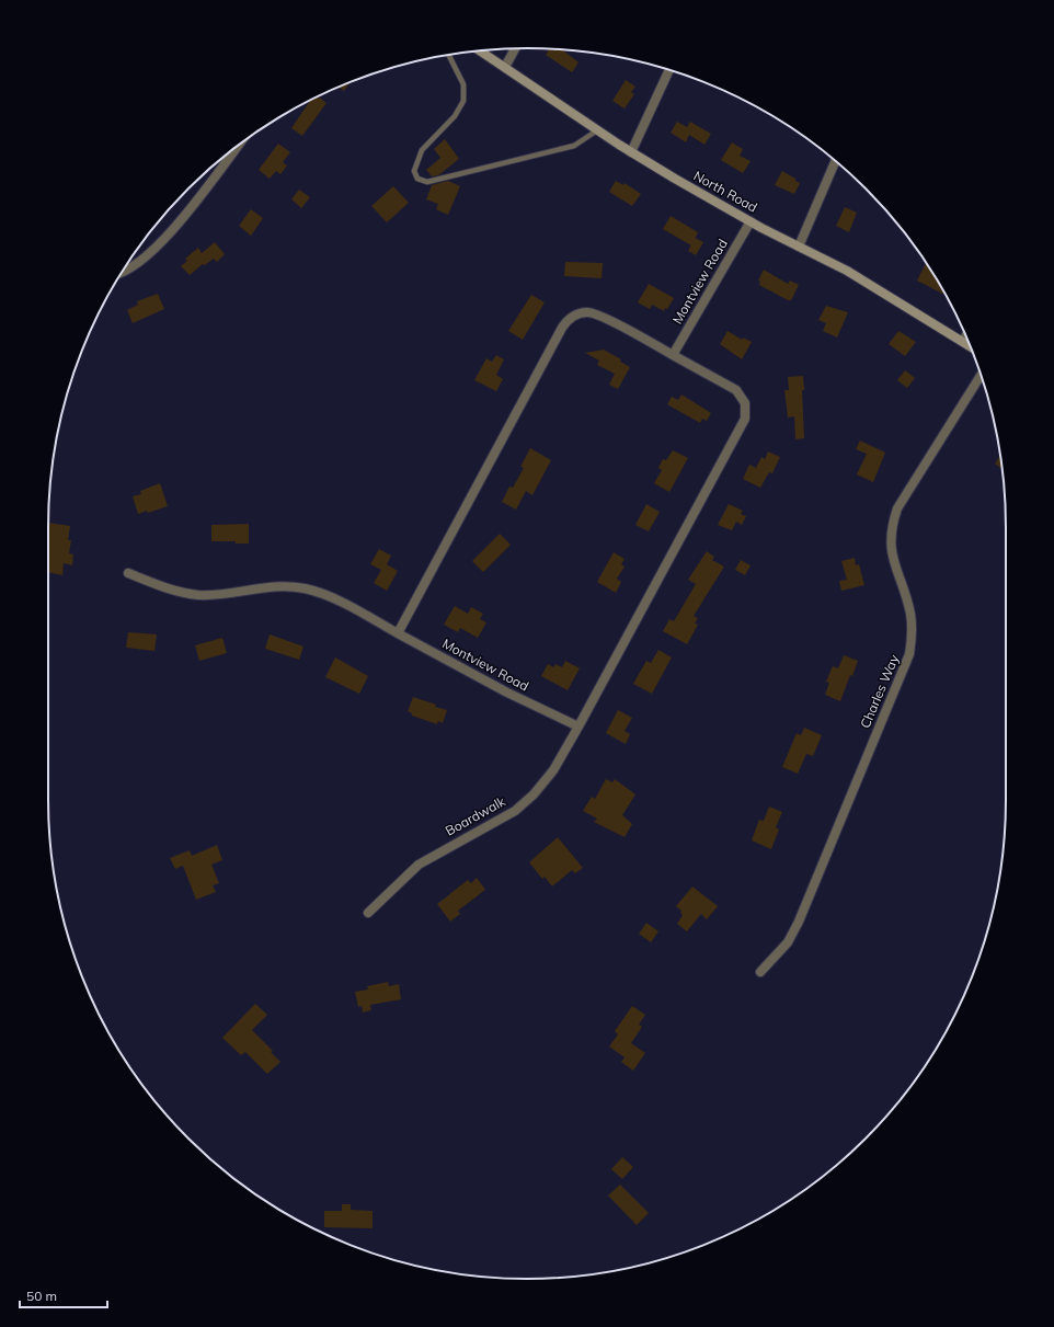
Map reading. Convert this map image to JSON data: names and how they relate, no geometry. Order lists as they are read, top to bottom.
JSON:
{
  "streets": {
    "main road": ["North Road"],
    "street": ["Montview Road", "Charles Way", "Boardwalk"]
  },
  "crossings": [
    ["North Road", "Montview Road"],
    ["Montview Road", "Boardwalk"]
  ],
  "scale_bar": "50 m"
}
